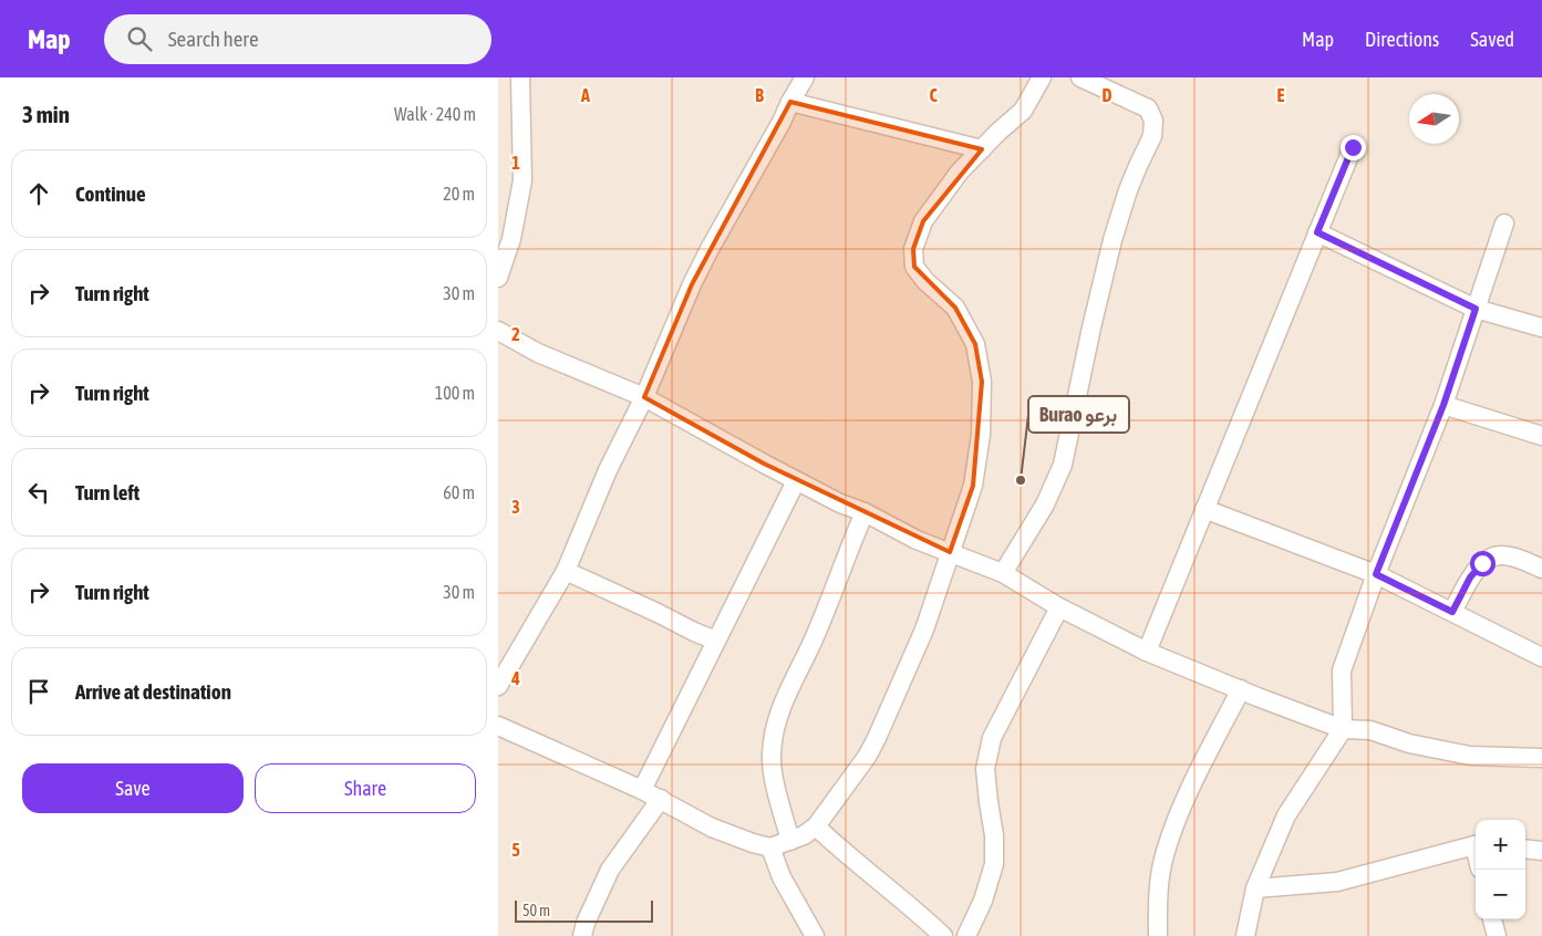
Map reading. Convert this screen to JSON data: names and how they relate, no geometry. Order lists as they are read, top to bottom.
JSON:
{
  "places": ["Burao برعو"],
  "scale_bar": "50 m",
  "north": "left",
  "page": {
    "header": "Map",
    "search": "Search here",
    "nav": ["Map", "Directions", "Saved"],
    "heading": ["3 min", "Walk · 240 m"],
    "list": [
      ["Continue", "20 m"],
      ["Turn right", "30 m"],
      ["Turn right", "100 m"],
      ["Turn left", "60 m"],
      ["Turn right", "30 m"],
      "Arrive at destination"
    ],
    "buttons": ["Save", "Share"],
    "map_buttons": ["+", "−"],
    "scale": "50 m"
  },
  "grid": {
    "columns": [
      "A",
      "B",
      "C",
      "D",
      "E"
    ],
    "rows": [
      "1",
      "2",
      "3",
      "4",
      "5"
    ]
  }
}
